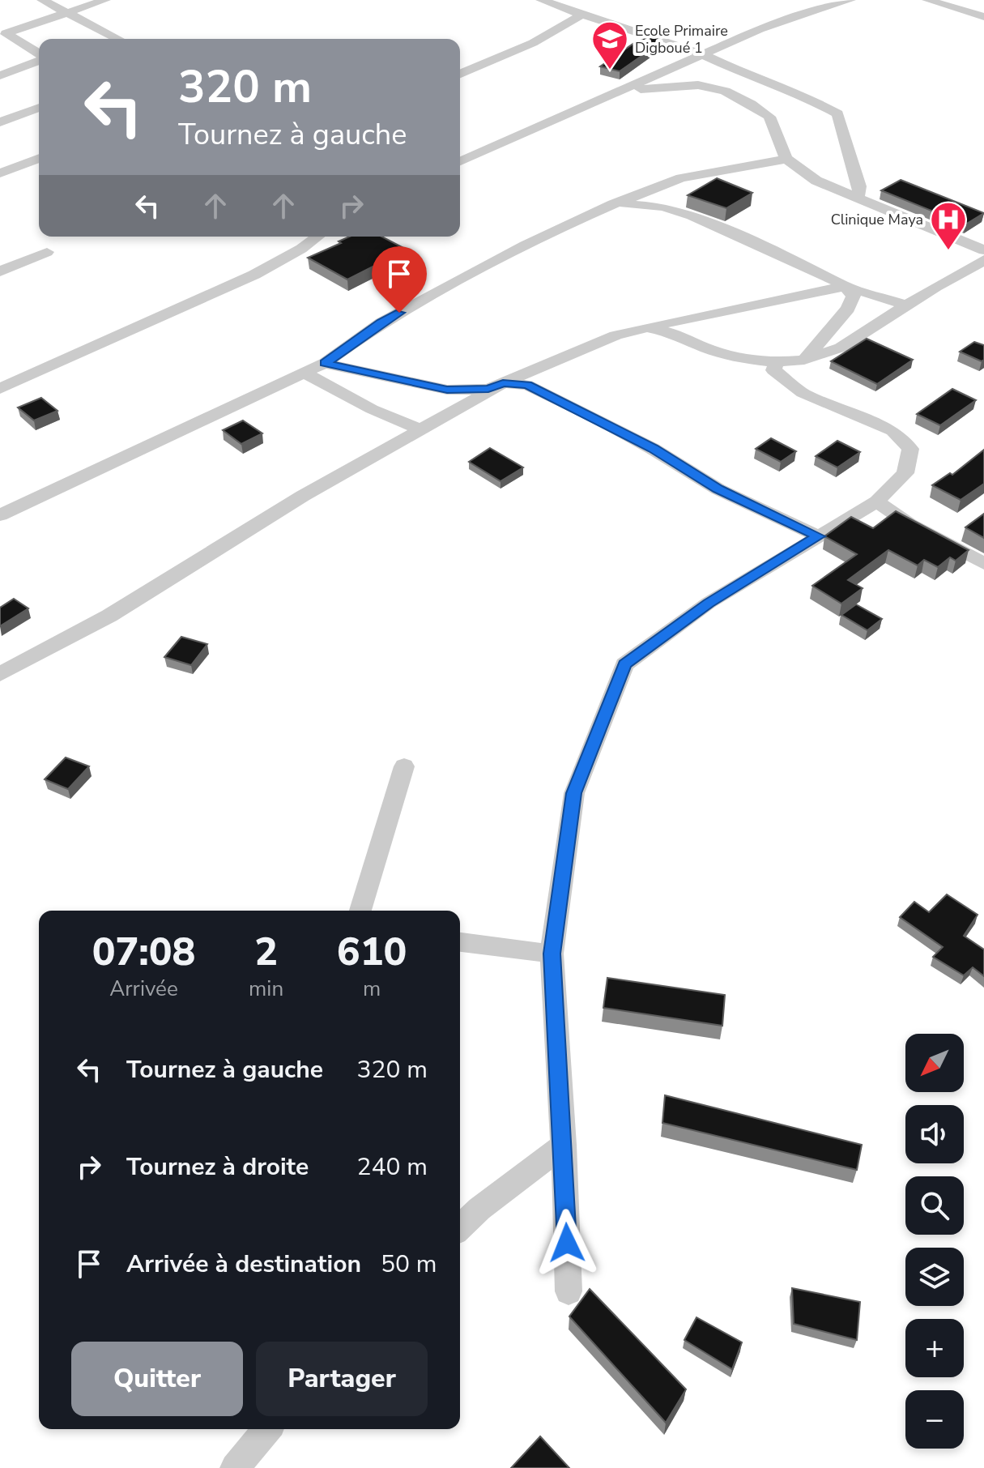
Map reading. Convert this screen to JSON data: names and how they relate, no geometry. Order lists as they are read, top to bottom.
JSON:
{
  "places": {
    "school or university": ["Ecole Primaire Digboué 1"],
    "hospital": ["Clinique Maya"]
  },
  "north": "bottom left",
  "page": {
    "turn": ["320 m", "Tournez à gauche"],
    "eta": [
      "07:08",
      "Arrivée",
      "2",
      "min",
      "610",
      "m"
    ],
    "list": [
      {
        "name": "Tournez à gauche",
        "value": "320 m"
      },
      {
        "name": "Tournez à droite",
        "value": "240 m"
      },
      {
        "name": "Arrivée à destination",
        "value": "50 m"
      }
    ],
    "map_buttons": ["+", "−"],
    "buttons": ["Quitter", "Partager"]
  }
}
